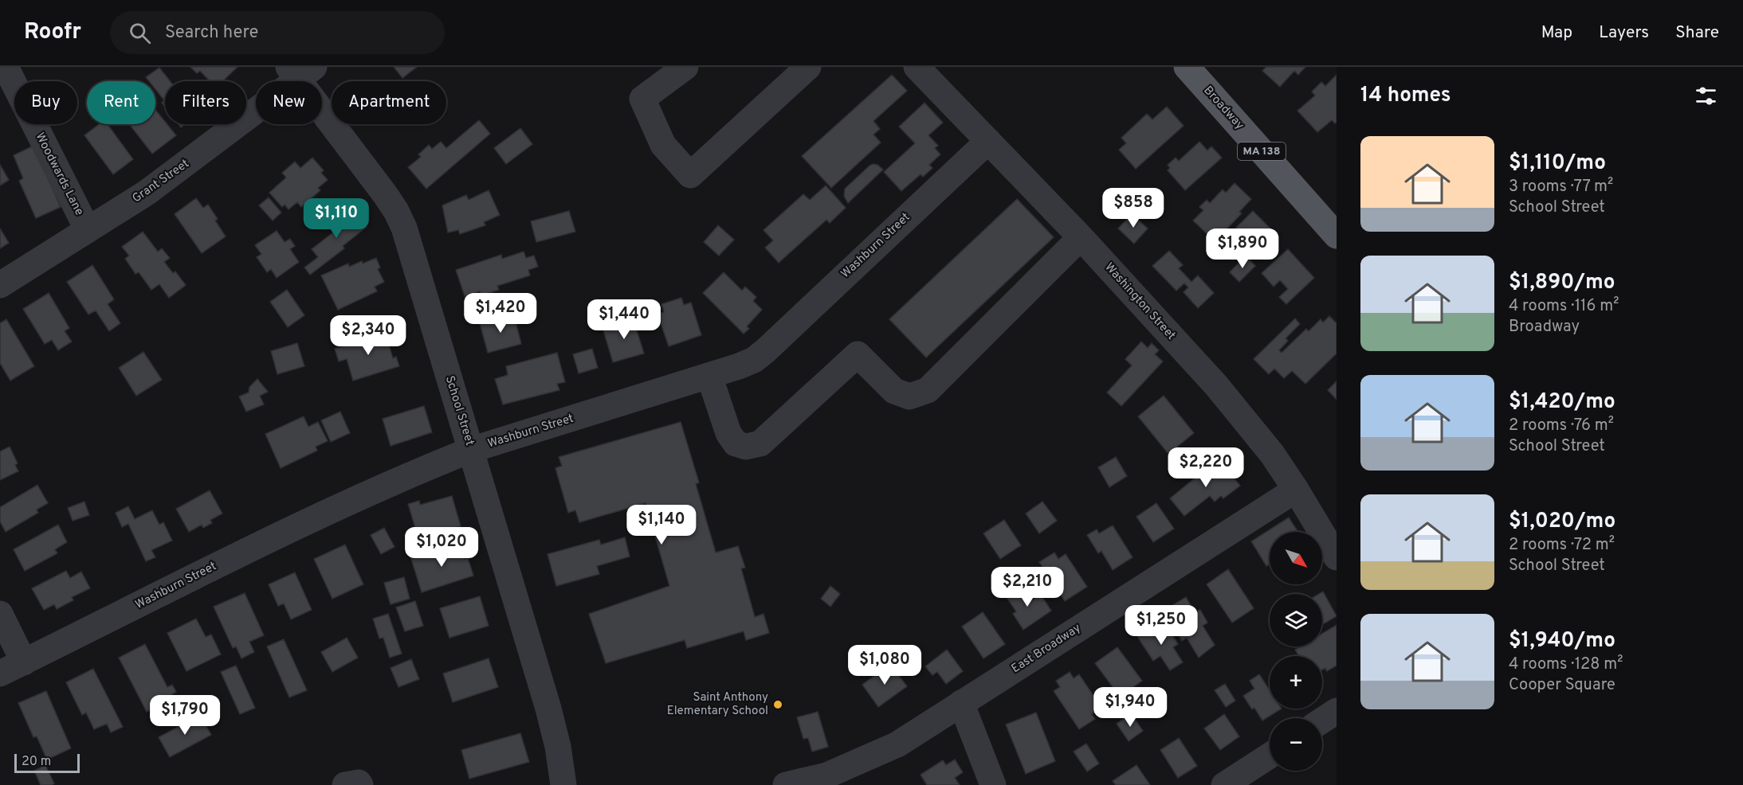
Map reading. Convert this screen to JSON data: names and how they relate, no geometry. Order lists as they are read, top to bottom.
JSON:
{
  "streets": {
    "main road": ["Broadway", "MA 138"],
    "street": [
      "Woodwards Lane",
      "Grant Street",
      "Washburn Street",
      "Washington Street",
      "School Street",
      "East Broadway"
    ]
  },
  "crossings": [
    ["Woodwards Lane", "Grant Street"],
    ["Grant Street", "School Street"],
    ["Washburn Street", "Washington Street"],
    ["Washburn Street", "School Street"],
    ["Washington Street", "East Broadway"]
  ],
  "places": ["Saint Anthony Elementary School"],
  "scale_bar": "20 m",
  "north": "bottom right",
  "page": {
    "header": "Roofr",
    "search": "Search here",
    "nav": ["Map", "Layers", "Share"],
    "heading": "14 homes",
    "chip": [
      "Buy",
      "Rent",
      "Filters",
      "New",
      "Apartment"
    ],
    "list": [
      {
        "name": "$1,110/mo",
        "note": "3 rooms · 77 m² · School Street"
      },
      {
        "name": "$1,890/mo",
        "note": "4 rooms · 116 m² · Broadway"
      },
      {
        "name": "$1,420/mo",
        "note": "2 rooms · 76 m² · School Street"
      },
      {
        "name": "$1,020/mo",
        "note": "2 rooms · 72 m² · School Street"
      },
      {
        "name": "$1,940/mo",
        "note": "4 rooms · 128 m² · Cooper Square"
      }
    ],
    "price": [
      "$858",
      "$1,110",
      "$1,890",
      "$1,420",
      "$1,440",
      "$2,340",
      "$2,220",
      "$1,140",
      "$1,020",
      "$2,210",
      "$1,250",
      "$1,080",
      "$1,940",
      "$1,790"
    ],
    "map_buttons": ["+", "−"],
    "scale": "20 m"
  }
}
